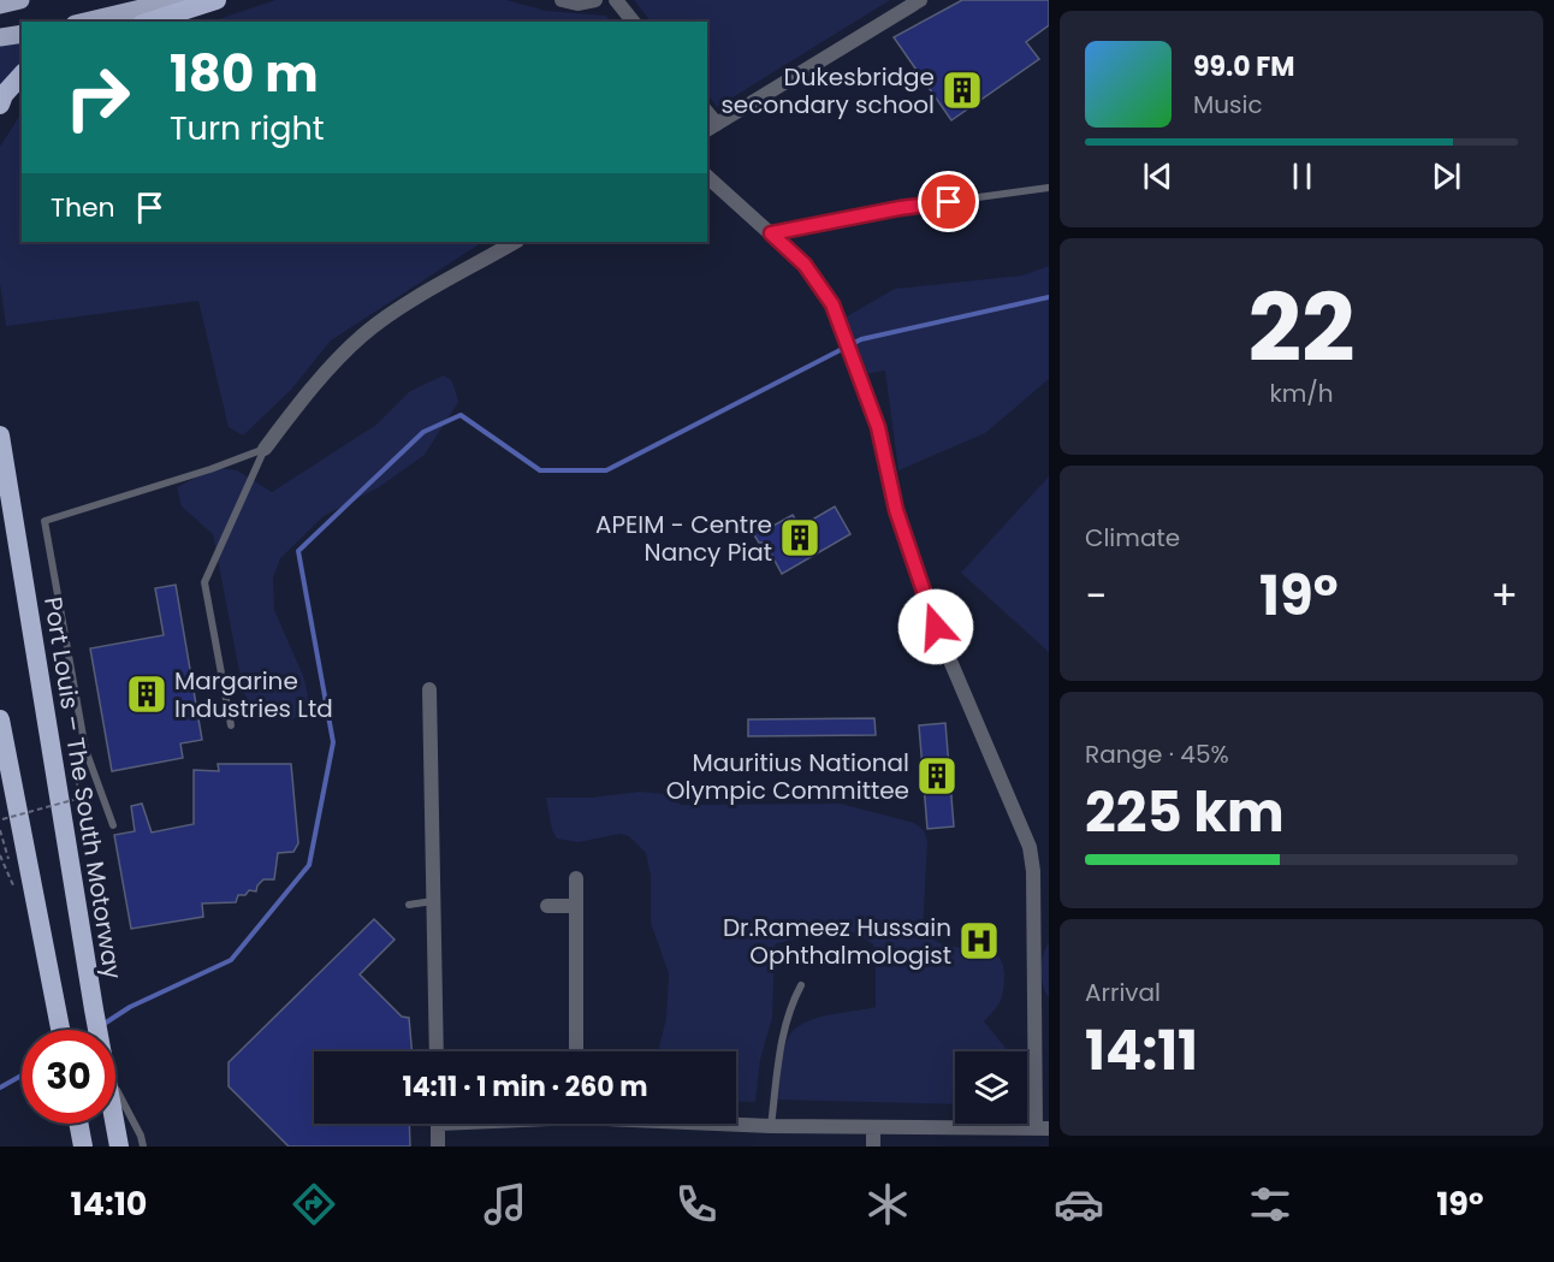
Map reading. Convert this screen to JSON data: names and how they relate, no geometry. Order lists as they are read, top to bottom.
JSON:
{
  "streets": {
    "highway": ["Port Louis – The South Motorway"]
  },
  "places": {
    "building": [
      "Dukesbridge secondary school",
      "APEIM - Centre Nancy Piat",
      "Margarine Industries Ltd",
      "Mauritius National Olympic Committee"
    ],
    "hospital": ["Dr.Rameez Hussain Ophthalmologist"]
  },
  "page": {
    "turn": ["180 m", "Turn right"],
    "song": ["99.0 FM", "Music"],
    "then": "Then",
    "tile": [
      ["22", "km/h"],
      "Climate",
      ["Range · 45%", "225 km"],
      ["Arrival", "14:11"]
    ],
    "heat": ["−", "19°", "+"],
    "limit": "30",
    "trip": "14:11 · 1 min · 260 m",
    "tabs": ["14:10", "19°"]
  }
}
